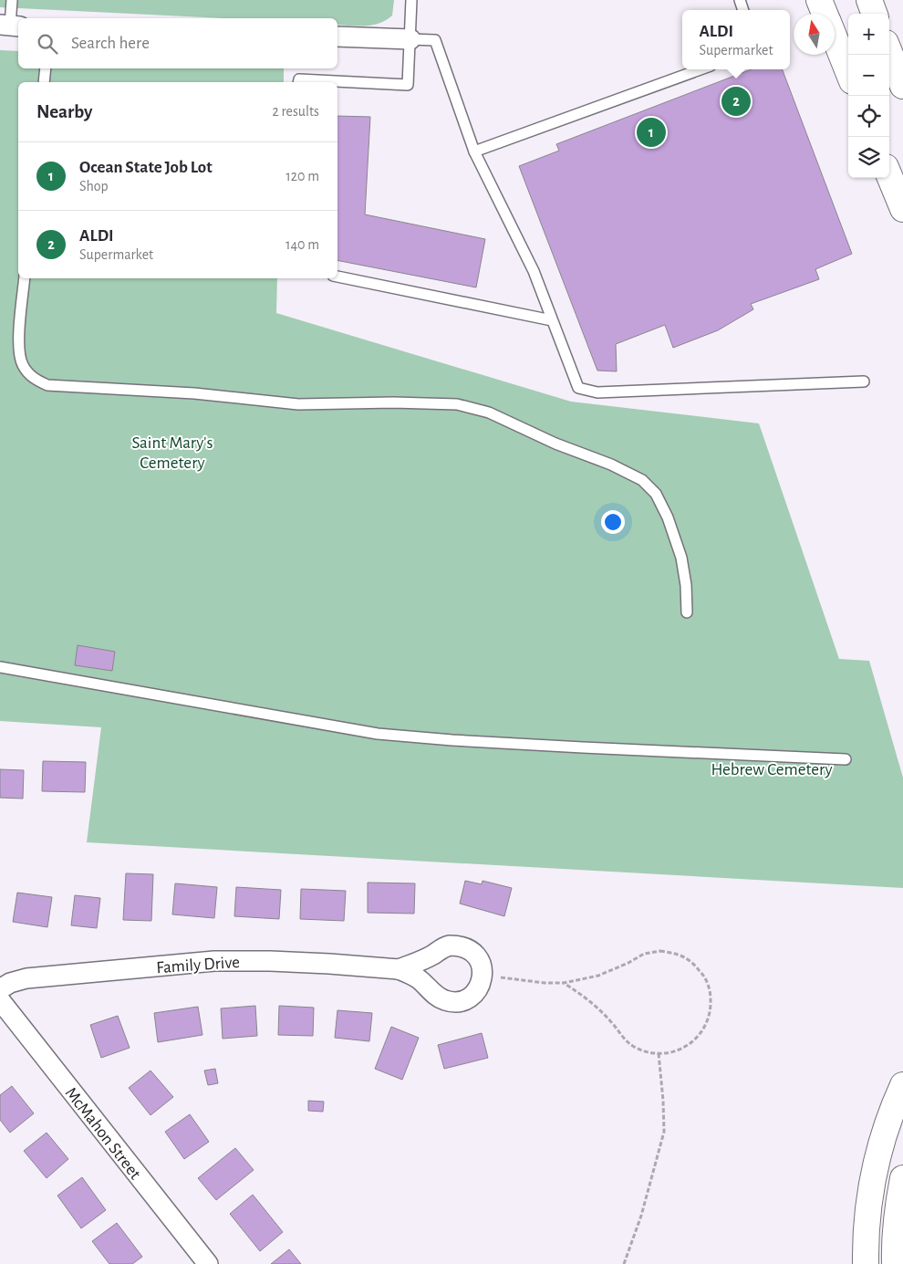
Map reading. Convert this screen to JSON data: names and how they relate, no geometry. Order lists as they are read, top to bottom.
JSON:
{
  "streets": {
    "street": ["Family Drive", "McMahon Street"]
  },
  "parks": ["Saint Mary's Cemetery", "Hebrew Cemetery"],
  "north": "top",
  "page": {
    "popup": ["ALDI", "Supermarket"],
    "map_buttons": ["+", "−"],
    "search": "Search here",
    "heading": ["Nearby", "2 results"],
    "pins": ["2", "1"],
    "list": [
      {
        "mark": "1",
        "name": "Ocean State Job Lot",
        "note": "Shop",
        "value": "120 m"
      },
      {
        "mark": "2",
        "name": "ALDI",
        "note": "Supermarket",
        "value": "140 m"
      }
    ]
  }
}
